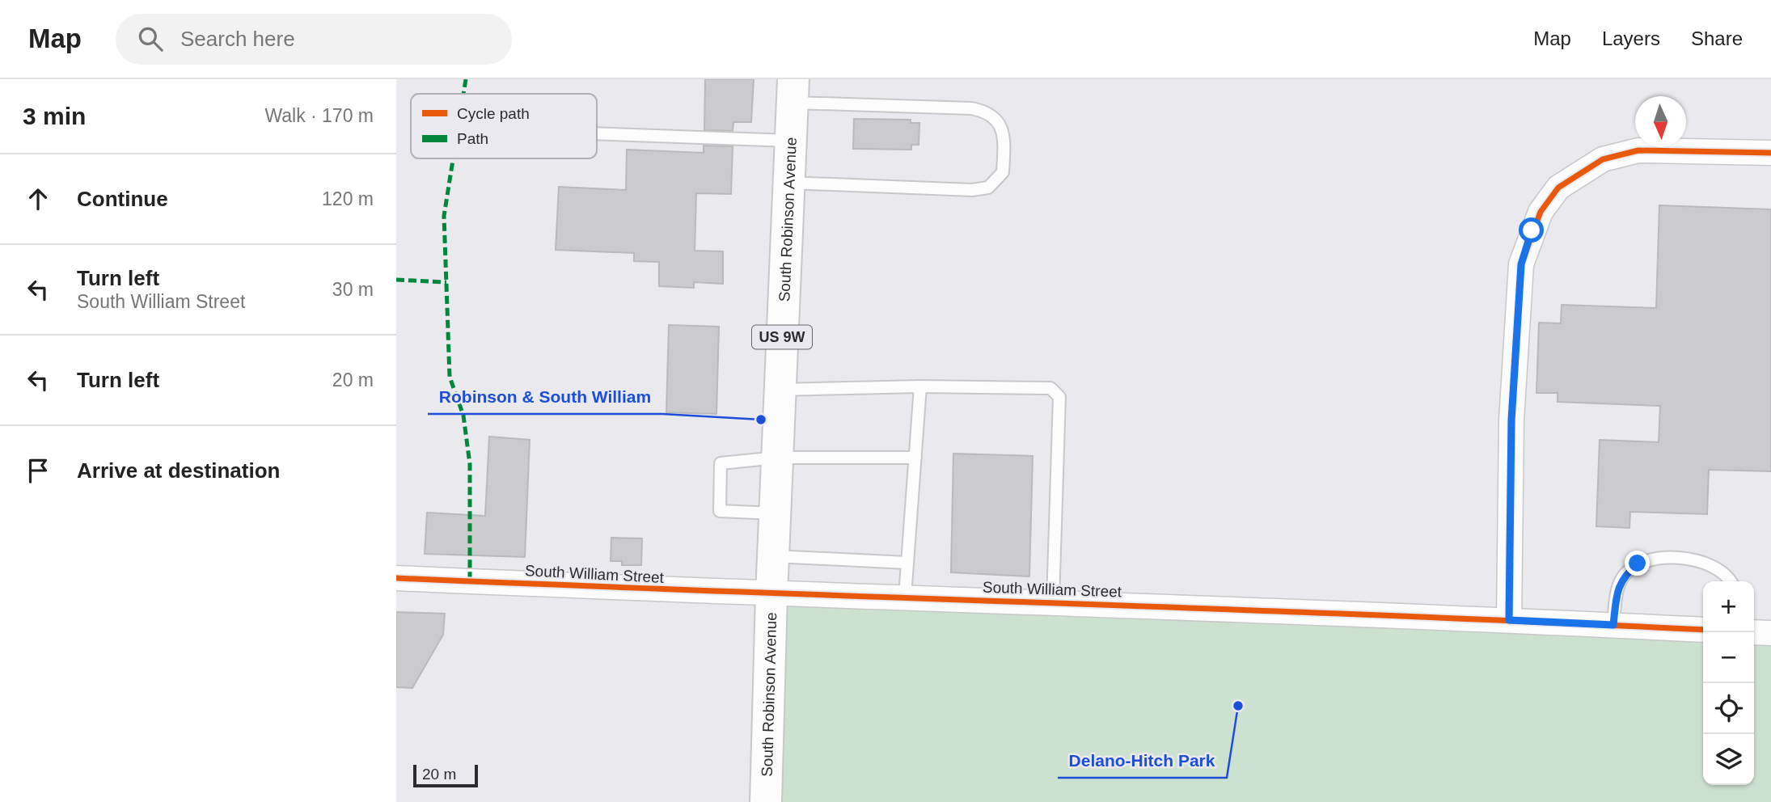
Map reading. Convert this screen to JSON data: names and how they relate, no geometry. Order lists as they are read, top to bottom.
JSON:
{
  "streets": {
    "highway": ["South Robinson Avenue", "US 9W"],
    "street": ["South William Street"]
  },
  "crossings": [
    ["South Robinson Avenue", "South William Street"]
  ],
  "places": ["Robinson & South William", "Delano-Hitch Park"],
  "legend": ["Cycle path", "Path"],
  "scale_bar": "20 m",
  "north": "bottom",
  "page": {
    "header": "Map",
    "search": "Search here",
    "nav": ["Map", "Layers", "Share"],
    "heading": ["3 min", "Walk · 170 m"],
    "list": [
      ["Continue", "120 m"],
      ["Turn left", "South William Street", "30 m"],
      ["Turn left", "20 m"],
      "Arrive at destination"
    ],
    "map_buttons": ["+", "−"],
    "scale": "20 m"
  }
}
